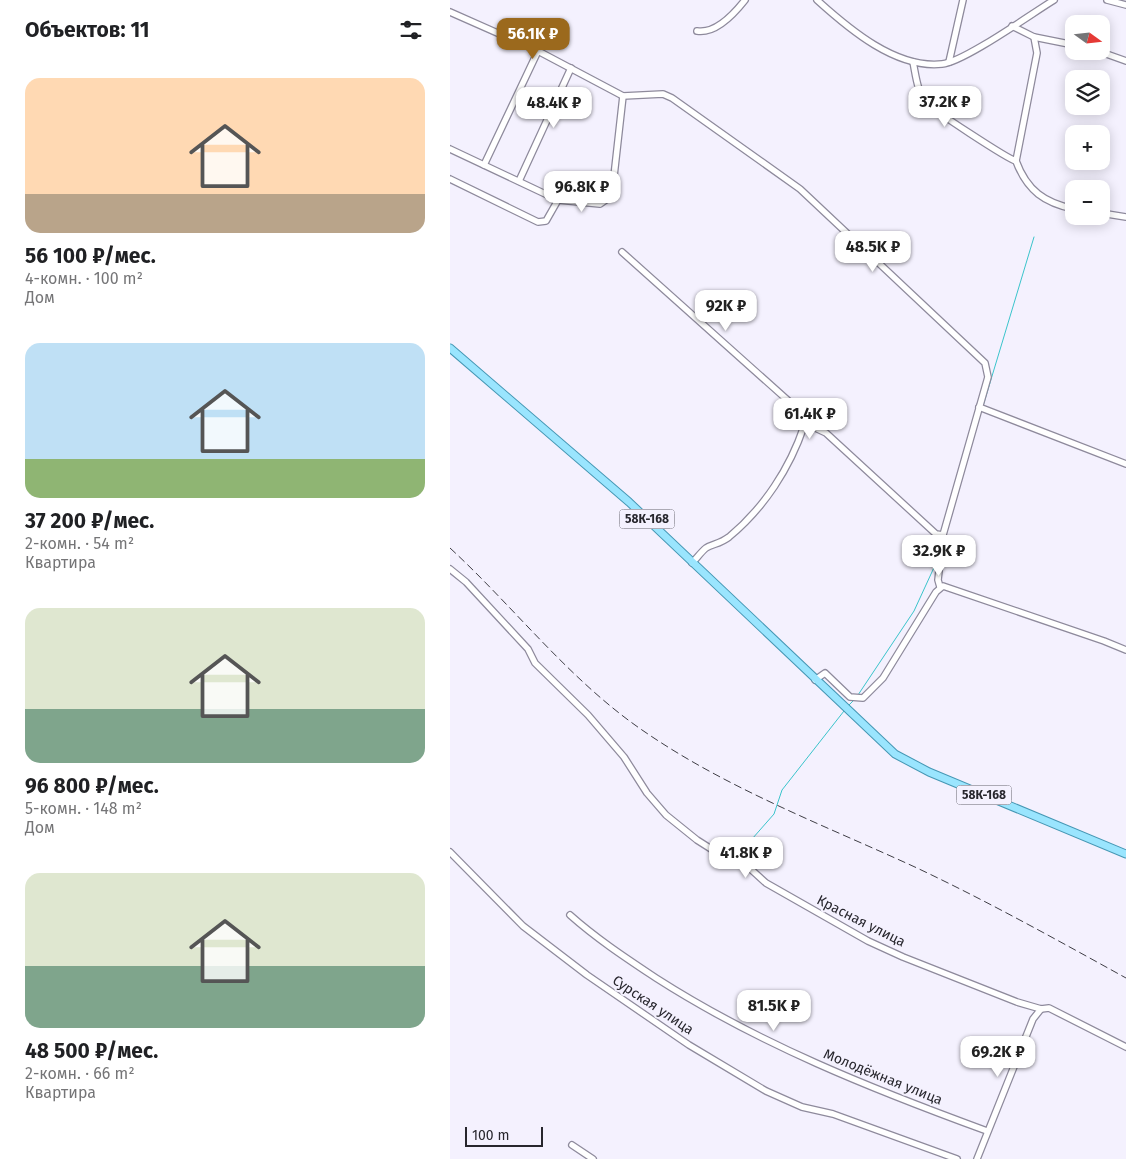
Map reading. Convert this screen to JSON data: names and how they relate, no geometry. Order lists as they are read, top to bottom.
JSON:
{
  "streets": {
    "main road": ["58К-168"],
    "street": ["Красная улица", "Сурская улица", "Молодёжная улица"]
  },
  "scale_bar": "100 m",
  "north": "right",
  "page": {
    "heading": "Объектов: 11",
    "map_buttons": ["+", "−"],
    "price": [
      "56.1K ₽",
      "37.2K ₽",
      "48.4K ₽",
      "96.8K ₽",
      "48.5K ₽",
      "92K ₽",
      "61.4K ₽",
      "32.9K ₽",
      "41.8K ₽",
      "81.5K ₽",
      "69.2K ₽"
    ],
    "list": [
      {
        "name": "56 100 ₽/мес.",
        "note": "4-комн. · 100 m² · Дом"
      },
      {
        "name": "37 200 ₽/мес.",
        "note": "2-комн. · 54 m² · Квартира"
      },
      {
        "name": "96 800 ₽/мес.",
        "note": "5-комн. · 148 m² · Дом"
      },
      {
        "name": "48 500 ₽/мес.",
        "note": "2-комн. · 66 m² · Квартира"
      }
    ],
    "scale": "100 m"
  }
}
